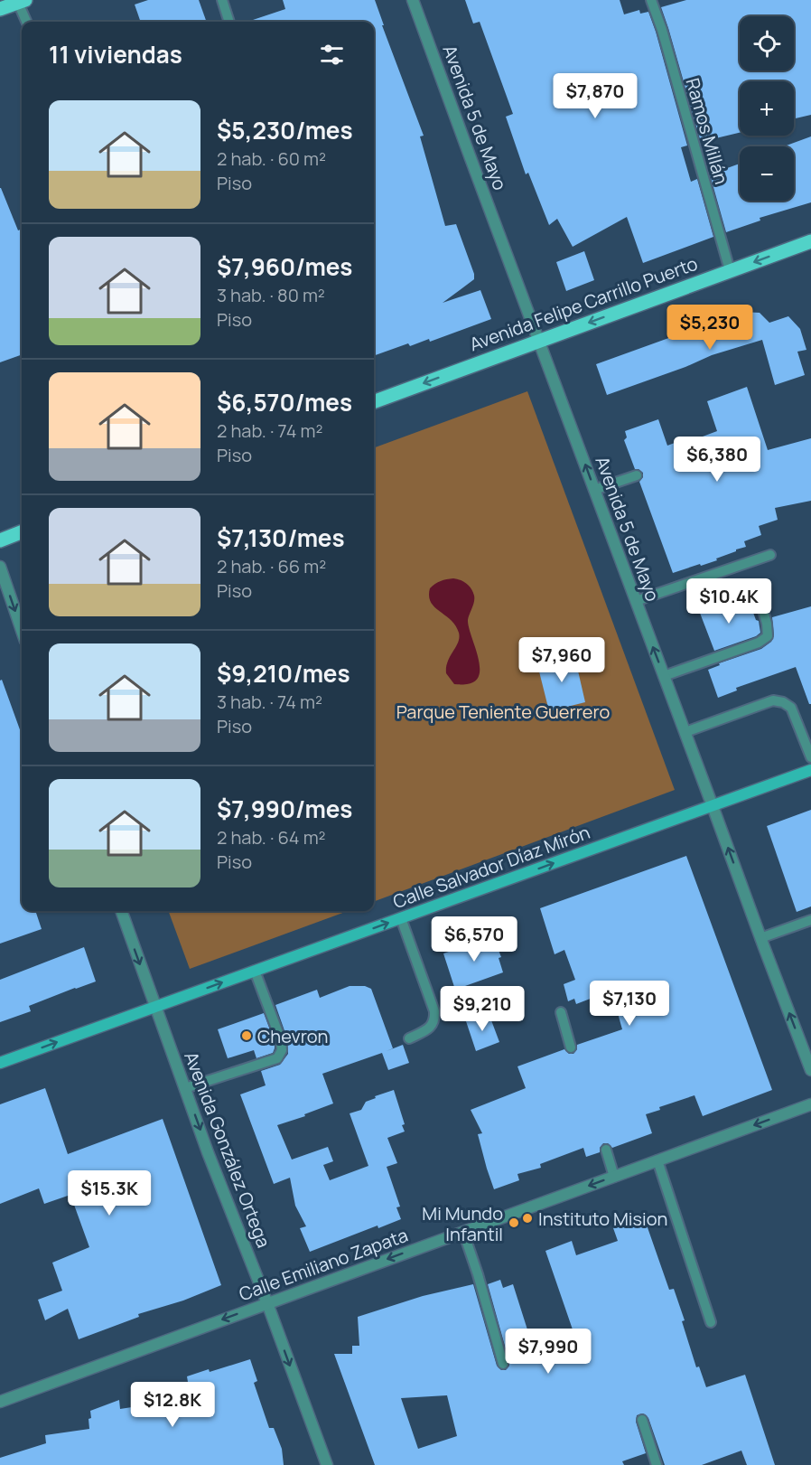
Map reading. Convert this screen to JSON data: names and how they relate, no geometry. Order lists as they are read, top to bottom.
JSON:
{
  "streets": {
    "main road": ["Avenida Felipe Carrillo Puerto", "Calle Salvador Díaz Mirón"],
    "street": ["Avenida 5 de Mayo", "Avenida González Ortega", "Calle Emiliano Zapata"],
    "lane": ["Ramos Millán"]
  },
  "crossings": [
    ["Avenida 5 de Mayo", "Avenida Felipe Carrillo Puerto"],
    ["Avenida 5 de Mayo", "Calle Salvador Díaz Mirón"],
    ["Ramos Millán", "Avenida Felipe Carrillo Puerto"],
    ["Calle Salvador Díaz Mirón", "Avenida González Ortega"],
    ["Avenida González Ortega", "Calle Emiliano Zapata"]
  ],
  "one_way": [
    "Avenida 5 de Mayo",
    "Avenida Felipe Carrillo Puerto",
    "Calle Salvador Díaz Mirón",
    "Avenida González Ortega",
    "Calle Emiliano Zapata"
  ],
  "parks": ["Parque Teniente Guerrero"],
  "places": ["Chevron", "Instituto Mision", "Mi Mundo Infantil"],
  "page": {
    "map_buttons": ["+", "−"],
    "heading": "11 viviendas",
    "price": [
      "$7,870",
      "$5,230",
      "$6,380",
      "$10.4K",
      "$7,960",
      "$6,570",
      "$7,130",
      "$9,210",
      "$15.3K",
      "$7,990",
      "$12.8K"
    ],
    "list": [
      {
        "name": "$5,230/mes",
        "note": "2 hab. · 60 m² · Piso"
      },
      {
        "name": "$7,960/mes",
        "note": "3 hab. · 80 m² · Piso"
      },
      {
        "name": "$6,570/mes",
        "note": "2 hab. · 74 m² · Piso"
      },
      {
        "name": "$7,130/mes",
        "note": "2 hab. · 66 m² · Piso"
      },
      {
        "name": "$9,210/mes",
        "note": "3 hab. · 74 m² · Piso"
      },
      {
        "name": "$7,990/mes",
        "note": "2 hab. · 64 m² · Piso"
      }
    ]
  }
}
